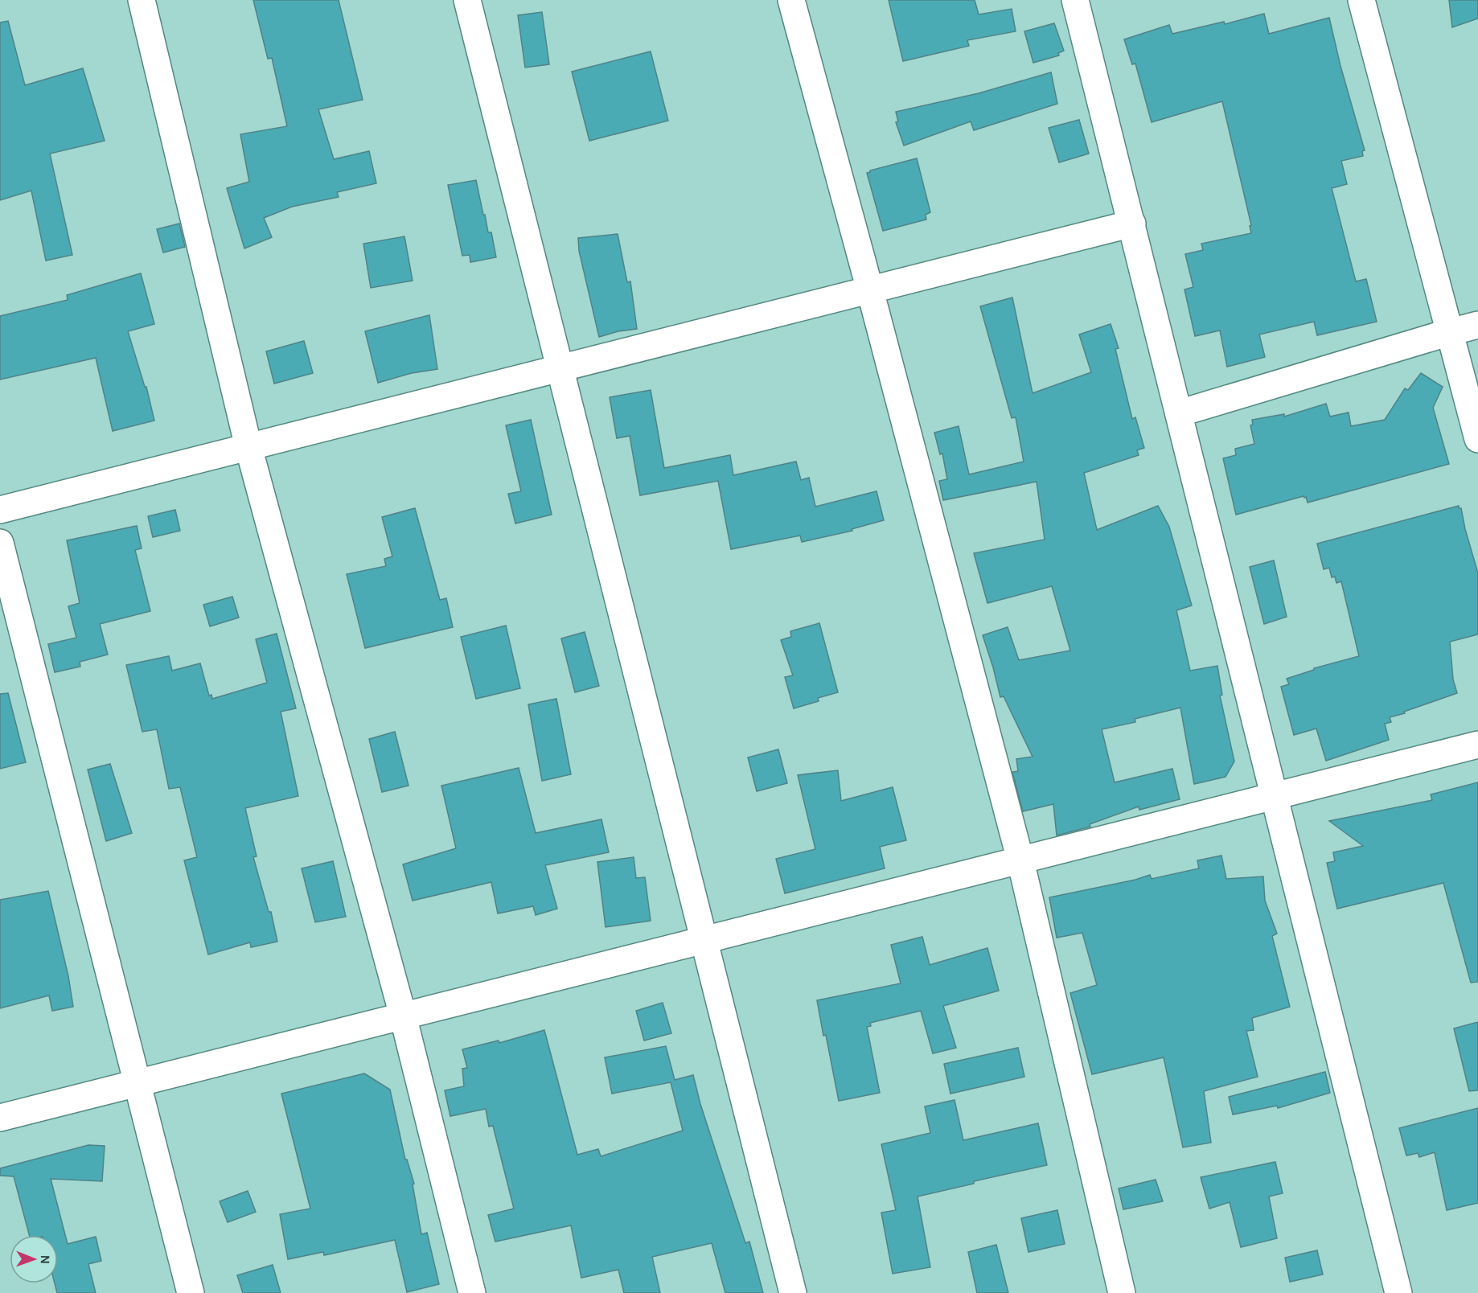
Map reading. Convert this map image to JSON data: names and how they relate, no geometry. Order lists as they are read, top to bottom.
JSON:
{
  "north": "right"
}
